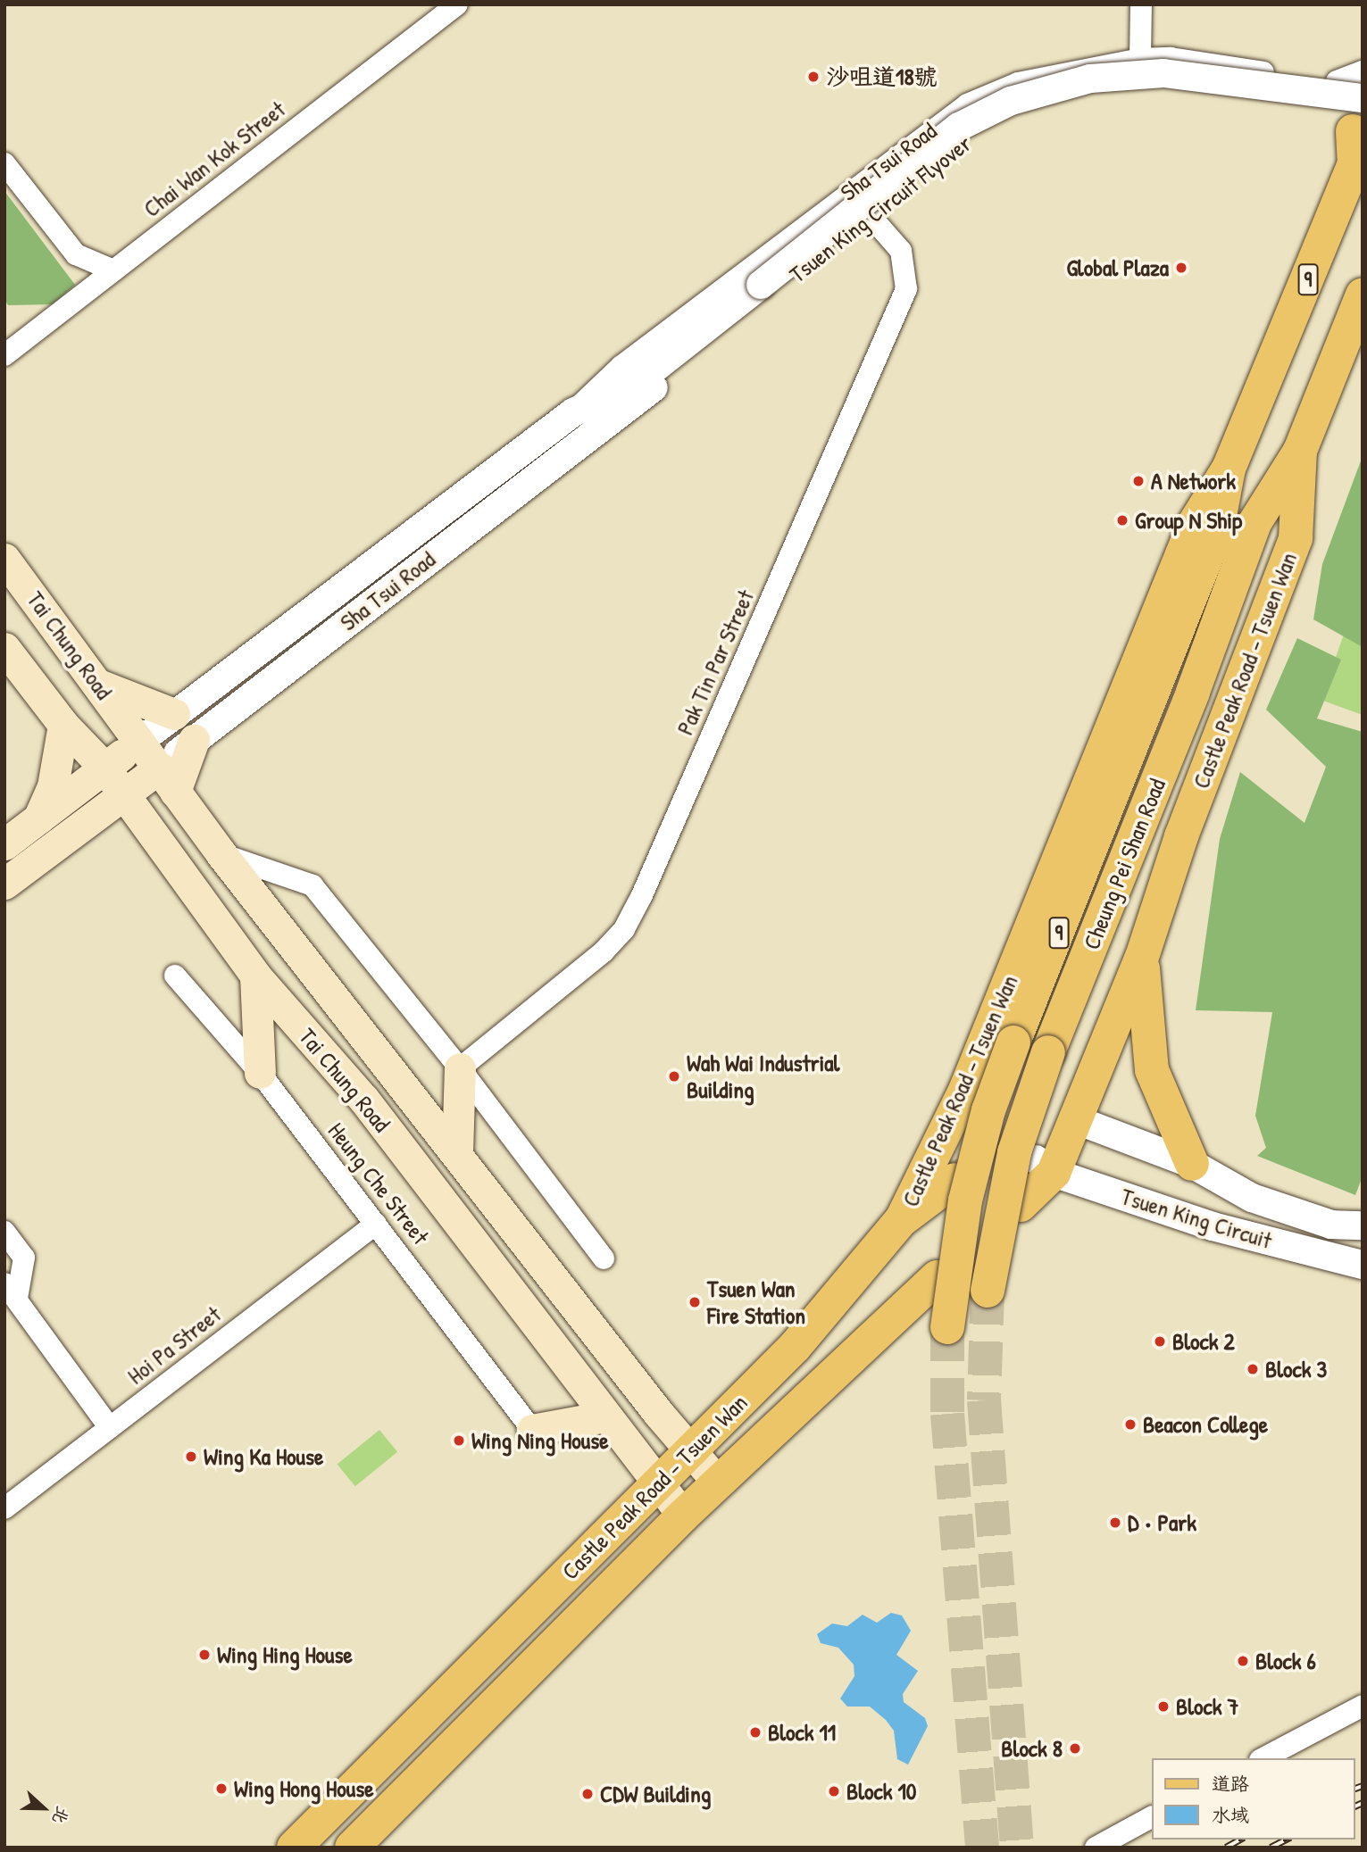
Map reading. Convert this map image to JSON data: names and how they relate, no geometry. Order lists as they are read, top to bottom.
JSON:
{
  "streets": {
    "main road": [
      "Sha Tsui Road",
      "9",
      "Tai Chung Road",
      "Castle Peak Road – Tsuen Wan",
      "Cheung Pei Shan Road"
    ],
    "street": [
      "Chai Wan Kok Street",
      "Tsuen King Circuit Flyover",
      "Pak Tin Par Street",
      "Heung Che Street",
      "Tsuen King Circuit",
      "Hoi Pa Street"
    ]
  },
  "crossings": [
    ["Sha Tsui Road", "Tsuen King Circuit Flyover"],
    ["Sha Tsui Road", "Tai Chung Road"],
    ["Tsuen King Circuit Flyover", "Castle Peak Road – Tsuen Wan"],
    ["Tai Chung Road", "Castle Peak Road – Tsuen Wan"],
    ["Castle Peak Road – Tsuen Wan", "Cheung Pei Shan Road"],
    ["Castle Peak Road – Tsuen Wan", "Tsuen King Circuit"],
    ["Heung Che Street", "Hoi Pa Street"]
  ],
  "places": [
    "沙咀道18號",
    "Global Plaza",
    "A Network",
    "Group N Ship",
    "Wah Wai Industrial Building",
    "Tsuen Wan Fire Station",
    "Block 2",
    "Block 3",
    "Beacon College",
    "Wing Ning House",
    "Wing Ka House",
    "D • Park",
    "Wing Hing House",
    "Block 6",
    "Block 7",
    "Block 11",
    "Block 8",
    "Wing Hong House",
    "Block 10",
    "CDW Building"
  ],
  "legend": ["道路", "水域"],
  "north": "right"
}
